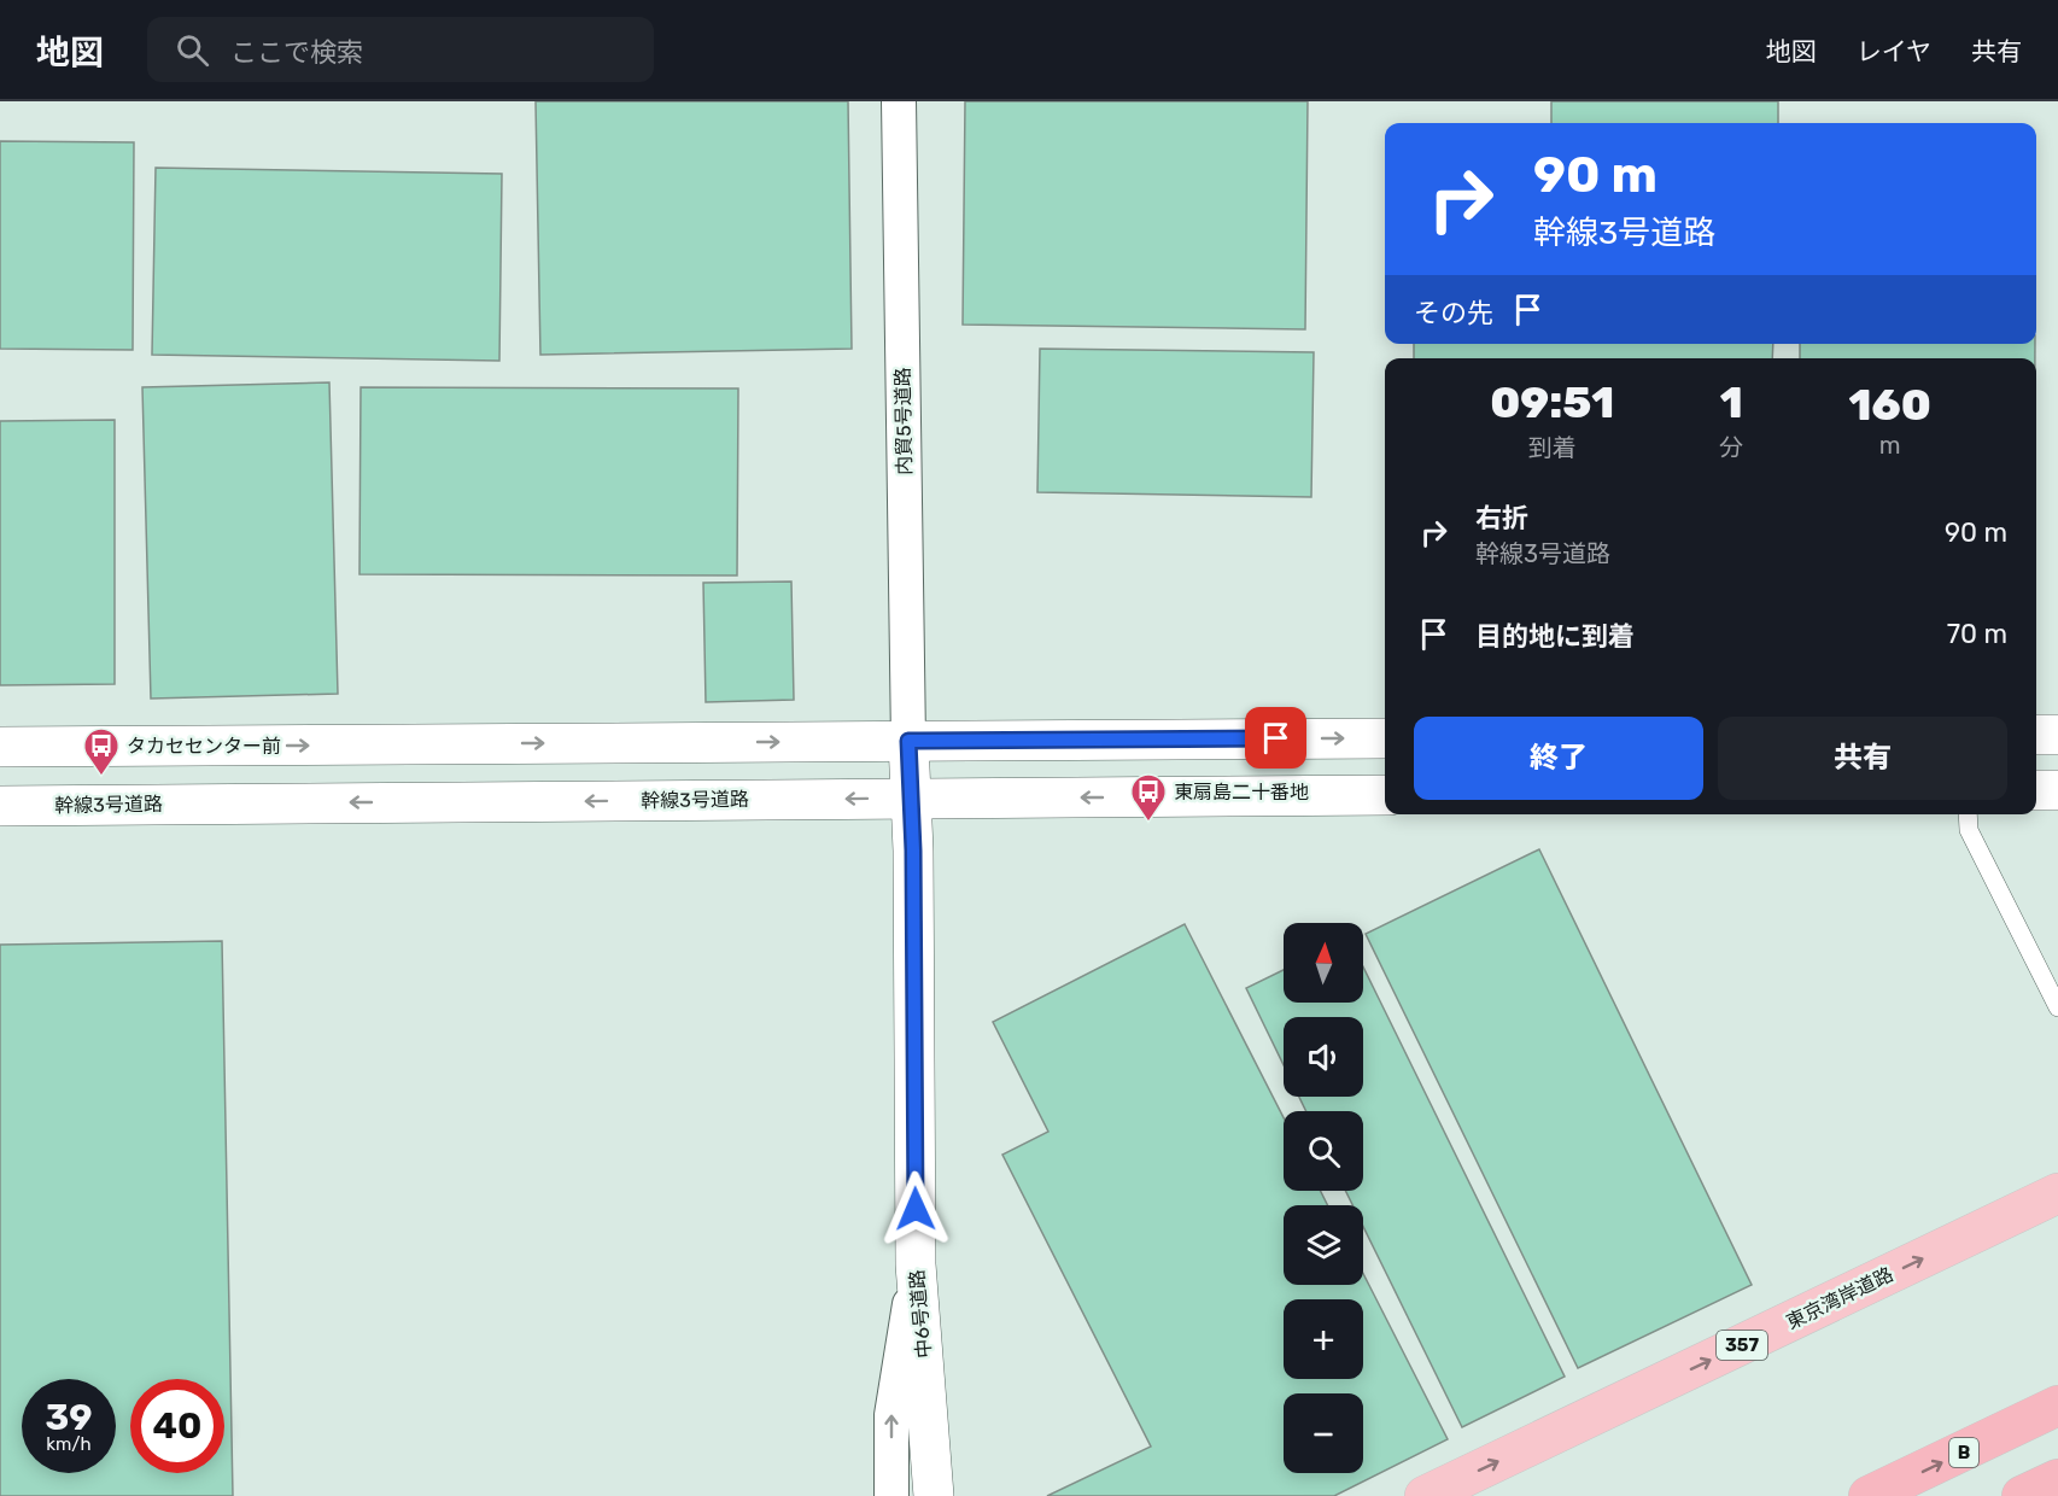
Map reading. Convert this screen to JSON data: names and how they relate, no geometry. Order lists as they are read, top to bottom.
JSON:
{
  "streets": {
    "highway": ["東京湾岸道路", "357", "B"],
    "street": ["内貿5号道路", "幹線3号道路", "中6号道路"]
  },
  "crossings": [
    ["内貿5号道路", "中6号道路"],
    ["幹線3号道路", "中6号道路"]
  ],
  "places": {
    "bus stop": ["タカセセンター前", "東扇島二十番地"]
  },
  "north": "top",
  "page": {
    "header": "地図",
    "search": "ここで検索",
    "nav": ["地図", "レイヤ", "共有"],
    "turn": ["90 m", "幹線3号道路"],
    "then": "その先",
    "eta": [
      "09:51",
      "到着",
      "1",
      "分",
      "160",
      "m"
    ],
    "list": [
      {
        "name": "右折",
        "note": "幹線3号道路",
        "value": "90 m"
      },
      {
        "name": "目的地に到着",
        "value": "70 m"
      }
    ],
    "buttons": ["終了", "共有"],
    "map_buttons": ["+", "−"],
    "speed": "39 km/h",
    "limit": "40"
  }
}
